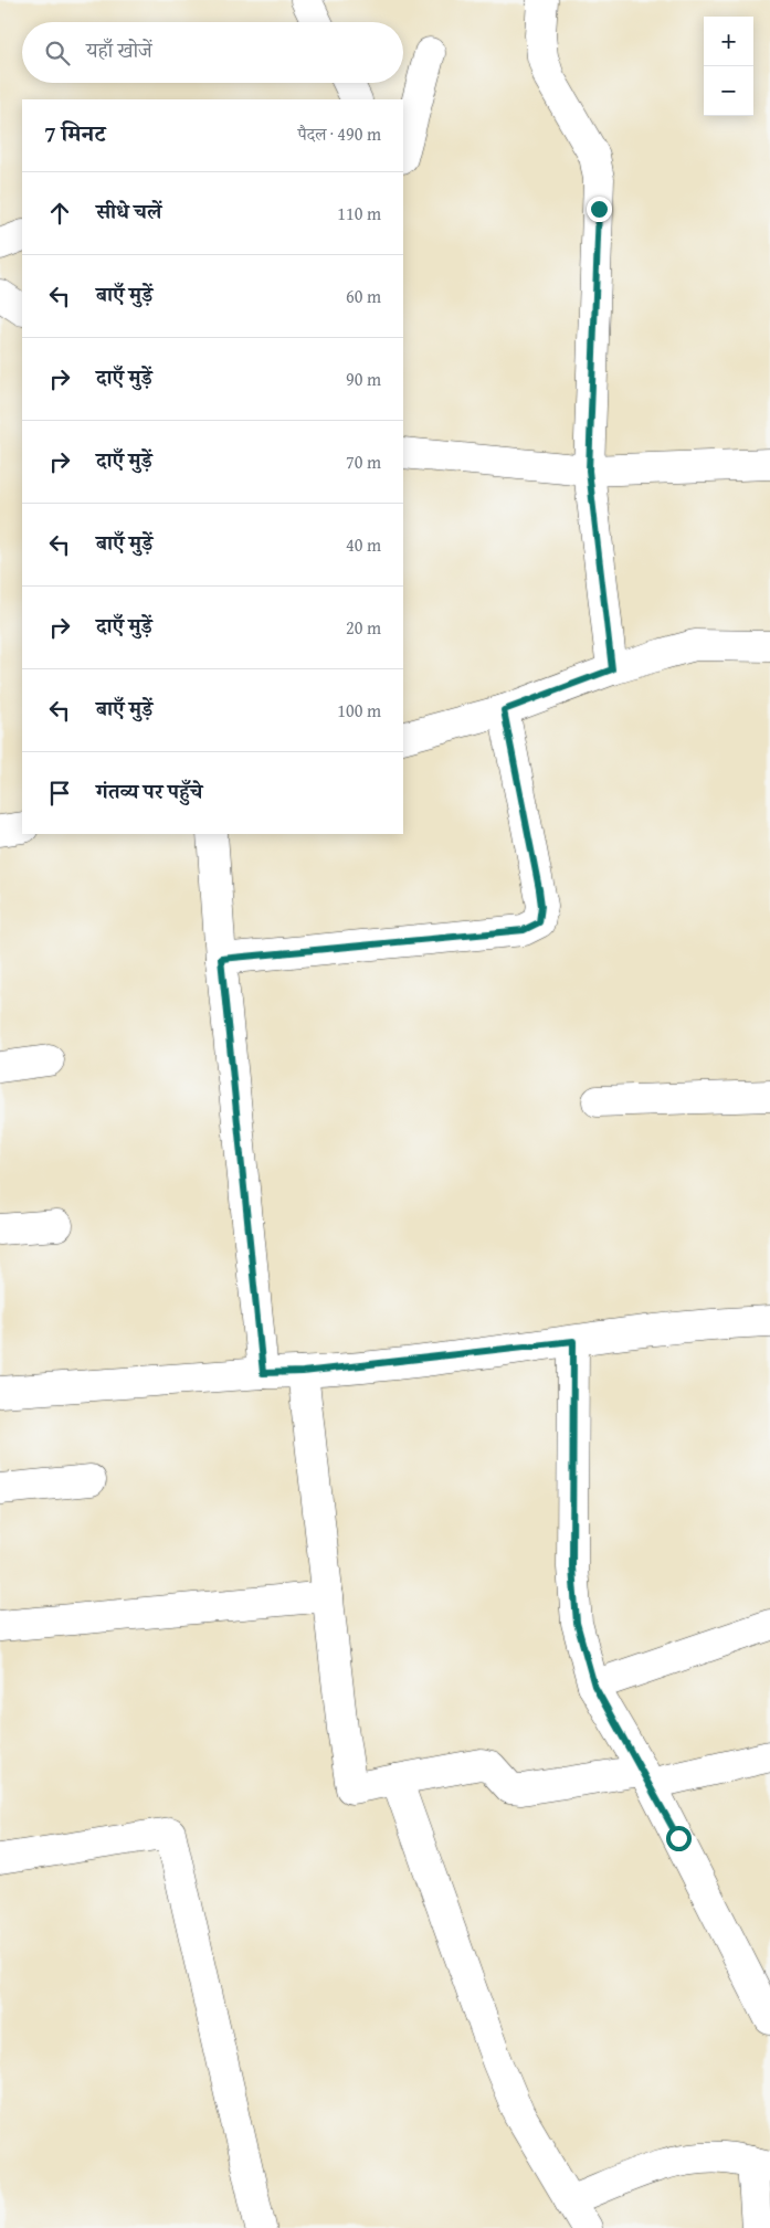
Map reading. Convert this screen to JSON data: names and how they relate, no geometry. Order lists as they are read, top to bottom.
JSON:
{
  "page": {
    "map_buttons": ["+", "−"],
    "search": "यहाँ खोजें",
    "heading": ["7 मिनट", "पैदल · 490 m"],
    "list": [
      ["सीधे चलें", "110 m"],
      ["बाएँ मुड़ें", "60 m"],
      ["दाएँ मुड़ें", "90 m"],
      ["दाएँ मुड़ें", "70 m"],
      ["बाएँ मुड़ें", "40 m"],
      ["दाएँ मुड़ें", "20 m"],
      ["बाएँ मुड़ें", "100 m"],
      "गंतव्य पर पहुँचे"
    ]
  }
}
